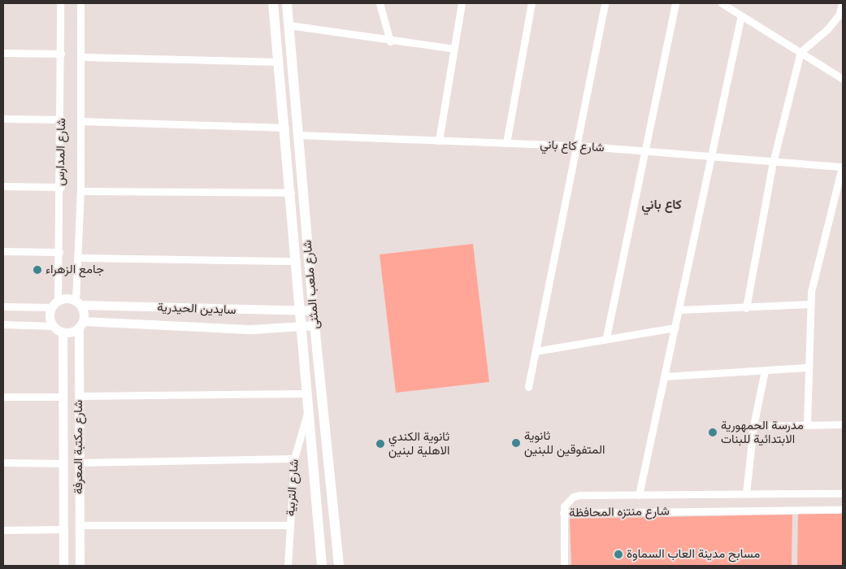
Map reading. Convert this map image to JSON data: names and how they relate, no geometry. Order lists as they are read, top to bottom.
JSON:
{
  "streets": {
    "main road": ["شارع ملعب المثنى"],
    "street": [
      "شارع كاع باني",
      "شارع المدارس",
      "سايدين الحيدرية",
      "شارع مكتبة المعرفة",
      "شارع التربية",
      "شارع منتزه المحافظة"
    ]
  },
  "crossings": [
    ["شارع كاع باني", "شارع ملعب المثنى"],
    ["شارع المدارس", "سايدين الحيدرية"],
    ["شارع المدارس", "شارع مكتبة المعرفة"],
    ["شارع ملعب المثنى", "سايدين الحيدرية"],
    ["شارع ملعب المثنى", "شارع التربية"],
    ["سايدين الحيدرية", "شارع مكتبة المعرفة"]
  ],
  "districts": ["كاع باني"],
  "places": [
    "جامع الزهراء",
    "مدرسة الحمهورية الابتدائية للبنات",
    "ثانوية المتفوقين للبنين",
    "ثانوية الكندي الاهلية لبنين",
    "مسابح مدينة العاب السماوة"
  ]
}
